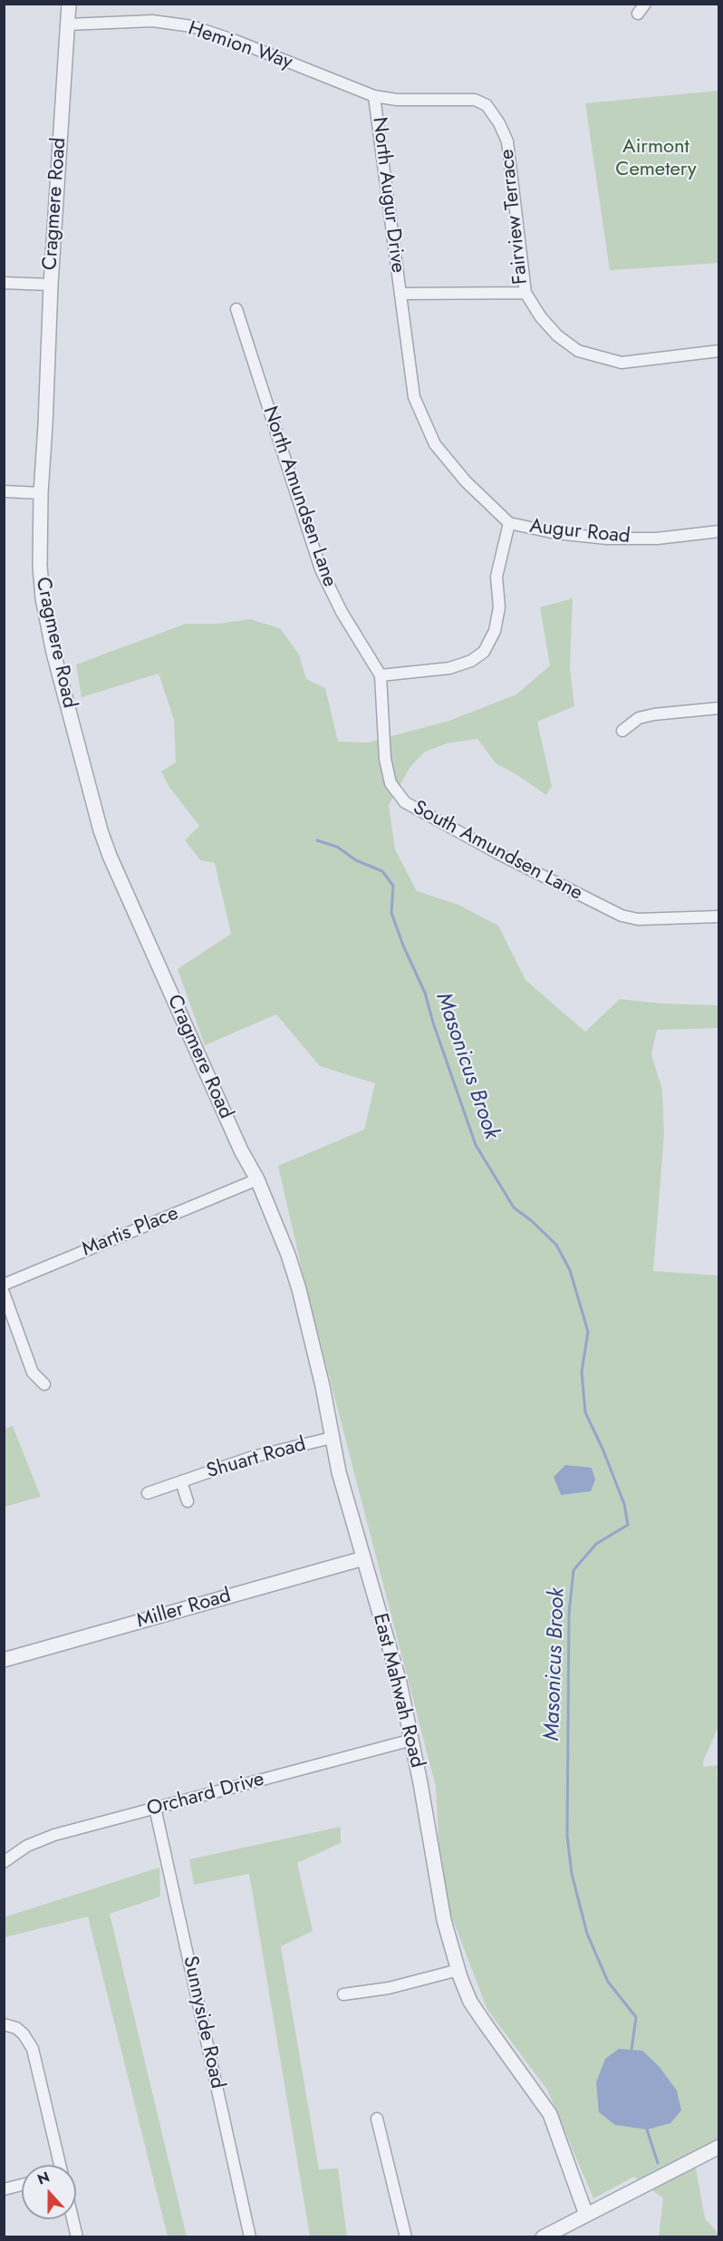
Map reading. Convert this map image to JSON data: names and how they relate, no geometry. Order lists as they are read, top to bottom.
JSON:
{
  "streets": {
    "street": [
      "Hemion Way",
      "North Augur Drive",
      "Cragmere Road",
      "Fairview Terrace",
      "North Amundsen Lane",
      "Augur Road",
      "South Amundsen Lane",
      "Martis Place",
      "Shuart Road",
      "Miller Road",
      "East Mahwah Road",
      "Orchard Drive",
      "Sunnyside Road"
    ]
  },
  "crossings": [
    ["Hemion Way", "North Augur Drive"],
    ["Hemion Way", "Cragmere Road"],
    ["Hemion Way", "Fairview Terrace"],
    ["North Augur Drive", "Fairview Terrace"],
    ["North Augur Drive", "Augur Road"],
    ["Cragmere Road", "East Mahwah Road"],
    ["Fairview Terrace", "Augur Road"],
    ["North Amundsen Lane", "South Amundsen Lane"],
    ["Martis Place", "East Mahwah Road"],
    ["Shuart Road", "East Mahwah Road"],
    ["Miller Road", "East Mahwah Road"],
    ["East Mahwah Road", "Orchard Drive"],
    ["Orchard Drive", "Sunnyside Road"]
  ],
  "water": ["Masonicus Brook"],
  "parks": ["Airmont Cemetery"],
  "north": "top"
}
